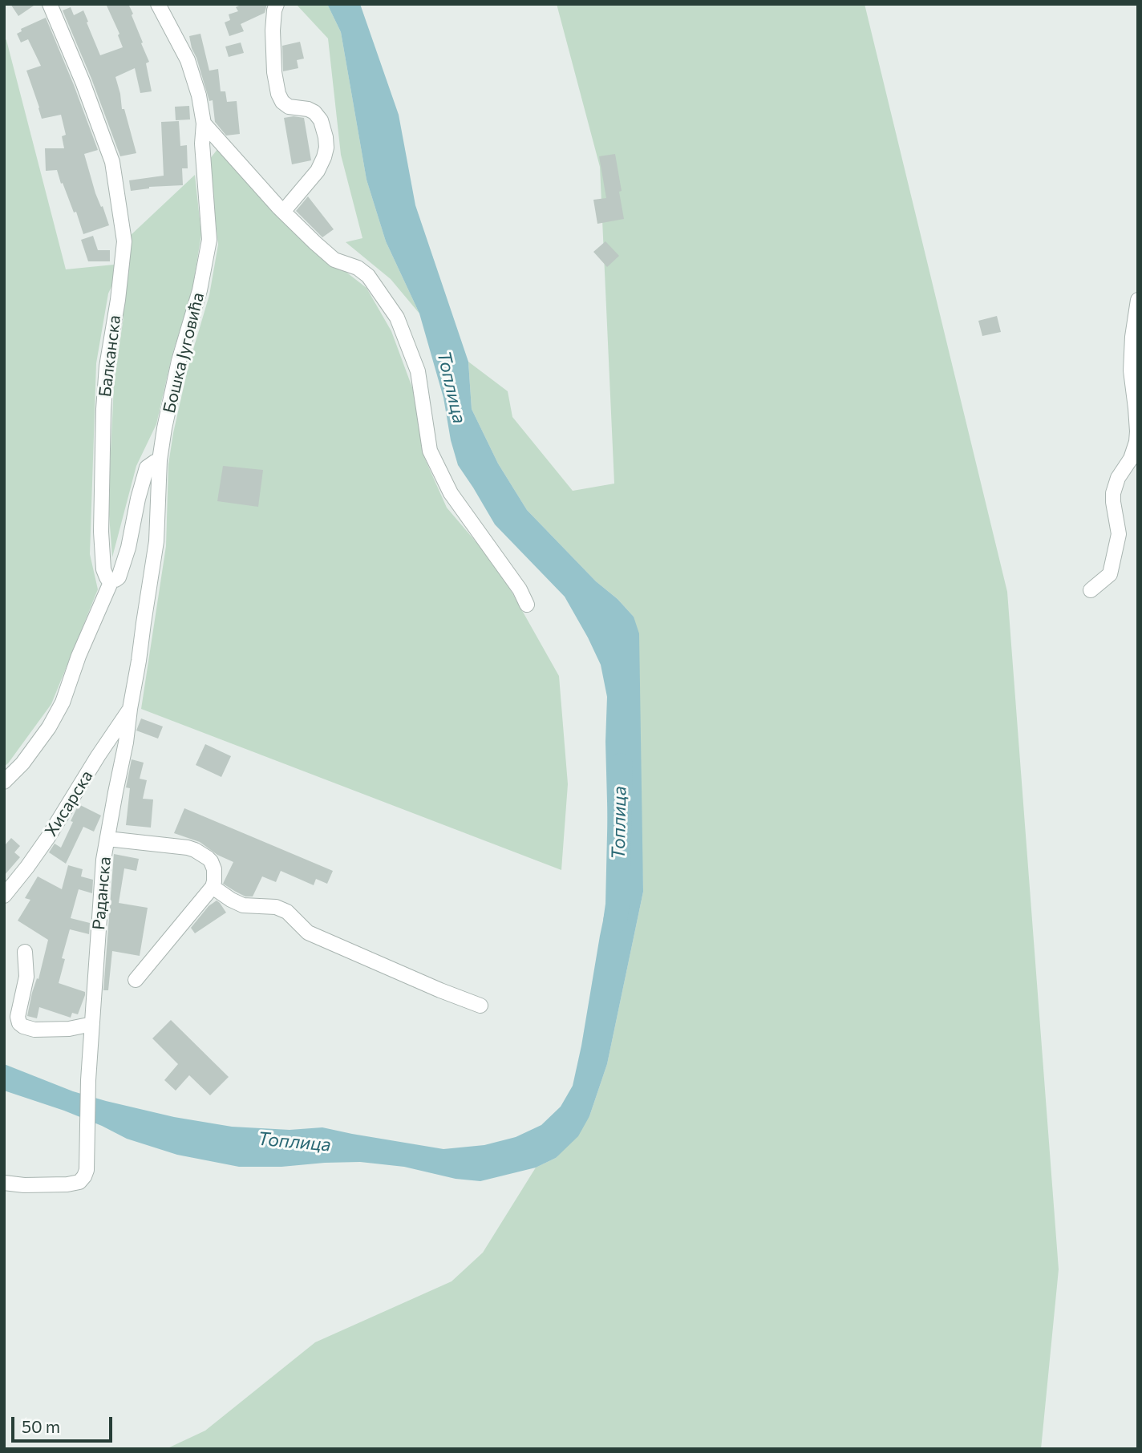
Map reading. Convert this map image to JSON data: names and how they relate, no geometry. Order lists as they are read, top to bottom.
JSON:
{
  "streets": {
    "street": [
      "Бошка Југовића",
      "Балканска",
      "Хисарска",
      "Раданска"
    ]
  },
  "crossings": [
    ["Бошка Југовића", "Хисарска"],
    ["Бошка Југовића", "Раданска"],
    ["Хисарска", "Раданска"]
  ],
  "water": ["Топлица"],
  "scale_bar": "50 m"
}
